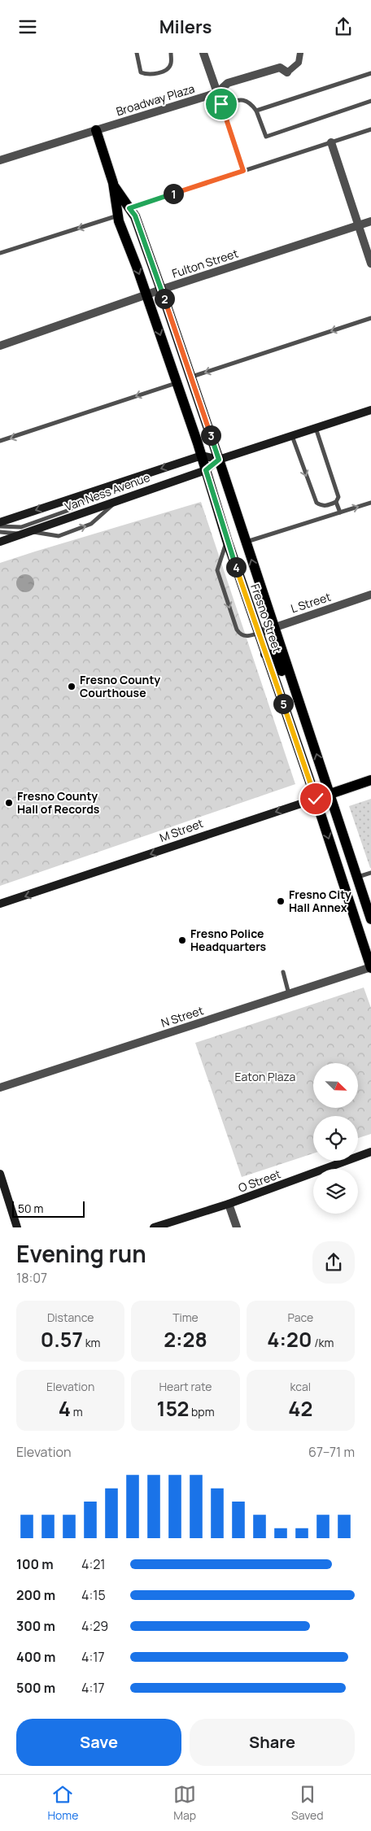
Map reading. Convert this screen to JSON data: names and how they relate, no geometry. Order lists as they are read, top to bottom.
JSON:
{
  "streets": {
    "main road": [
      "Van Ness Avenue",
      "Fresno Street",
      "M Street",
      "O Street"
    ],
    "street": [
      "Broadway Plaza",
      "Fulton Street",
      "L Street",
      "N Street"
    ]
  },
  "crossings": [
    ["Broadway Plaza", "Fresno Street"],
    ["Fulton Street", "Fresno Street"],
    ["Van Ness Avenue", "Fresno Street"],
    ["L Street", "Fresno Street"],
    ["Fresno Street", "M Street"],
    ["Fresno Street", "N Street"]
  ],
  "one_way": ["M Street"],
  "parks": ["Eaton Plaza"],
  "places": [
    "Fresno County Courthouse",
    "Fresno County Hall of Records",
    "Fresno City Hall Annex",
    "Fresno Police Headquarters"
  ],
  "scale_bar": "50 m",
  "north": "bottom right",
  "page": {
    "header": "Milers",
    "pins": [
      "1",
      "2",
      "3",
      "4",
      "5"
    ],
    "scale": "50 m",
    "heading": ["Evening run", "18:07"],
    "stats": [
      ["Distance", "0.57 km"],
      ["Time", "2:28"],
      ["Pace", "4:20 /km"],
      ["Elevation", "4 m"],
      ["Heart rate", "152 bpm"],
      ["kcal", "42"]
    ],
    "chart": ["Elevation", "67–71 m"],
    "list": [
      {
        "name": "100 m",
        "note": "4:21"
      },
      {
        "name": "200 m",
        "note": "4:15"
      },
      {
        "name": "300 m",
        "note": "4:29"
      },
      {
        "name": "400 m",
        "note": "4:17"
      },
      {
        "name": "500 m",
        "note": "4:17"
      }
    ],
    "buttons": ["Save", "Share"],
    "tabs": ["Home", "Map", "Saved"]
  }
}
